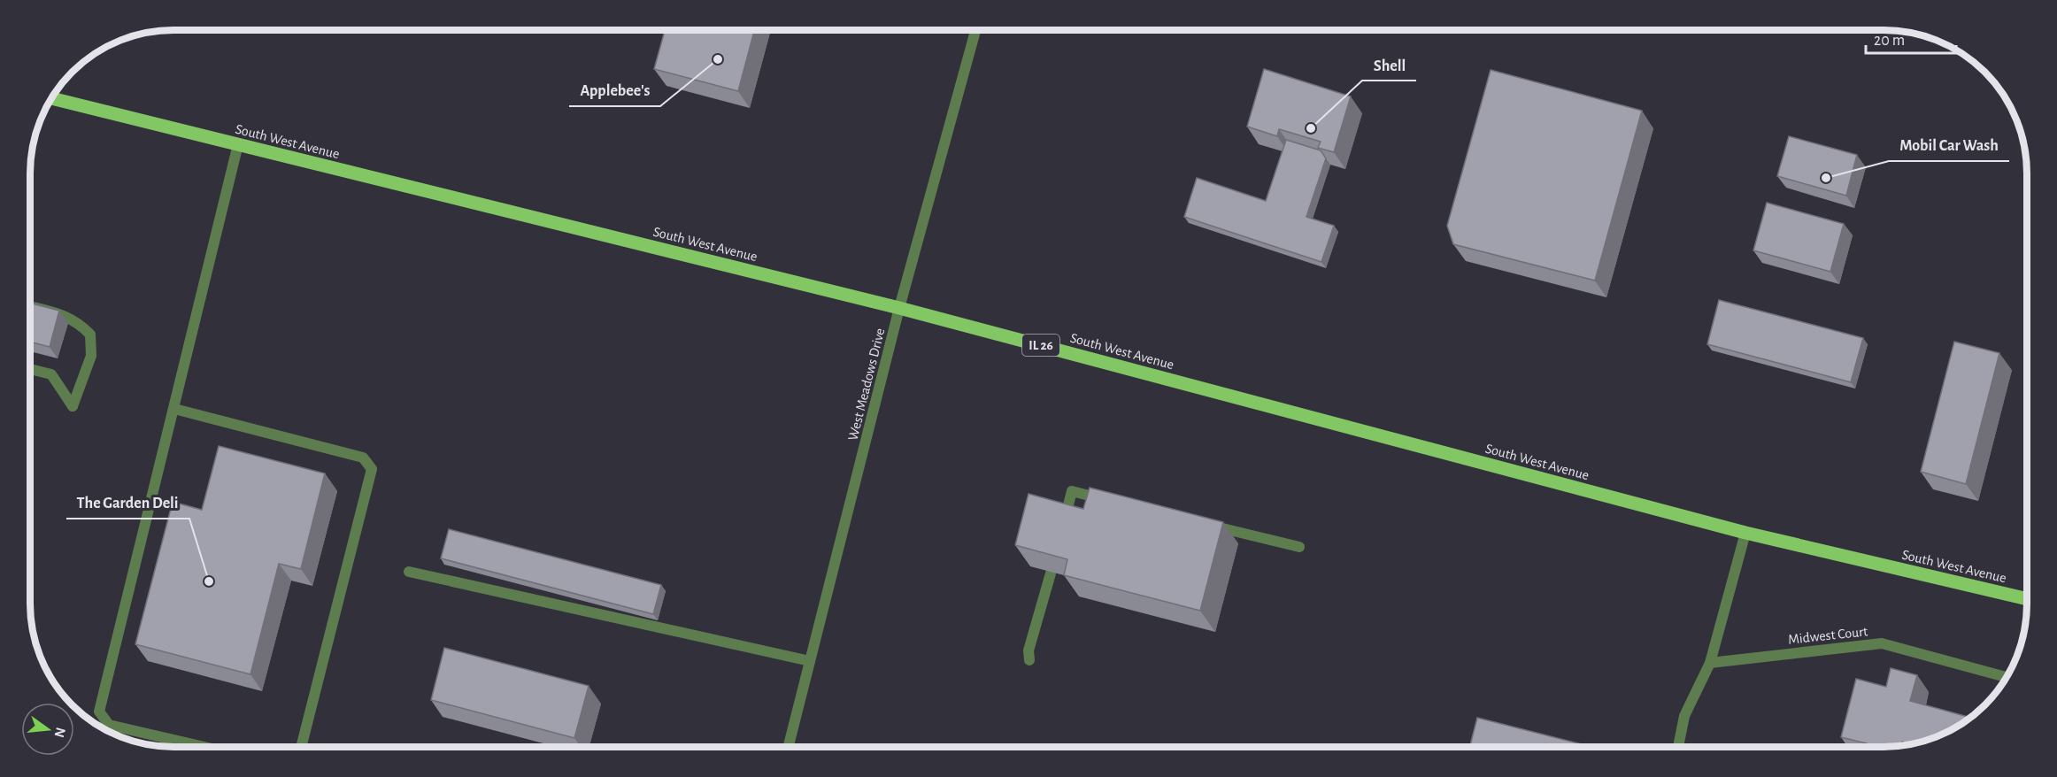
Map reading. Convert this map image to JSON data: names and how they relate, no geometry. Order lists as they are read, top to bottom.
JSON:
{
  "streets": {
    "main road": ["South West Avenue", "IL 26"],
    "street": ["West Meadows Drive", "Midwest Court"]
  },
  "crossings": [
    ["South West Avenue", "West Meadows Drive"]
  ],
  "places": [
    "Applebee's",
    "Shell",
    "Mobil Car Wash",
    "The Garden Deli"
  ],
  "scale_bar": "20 m",
  "north": "right"
}
